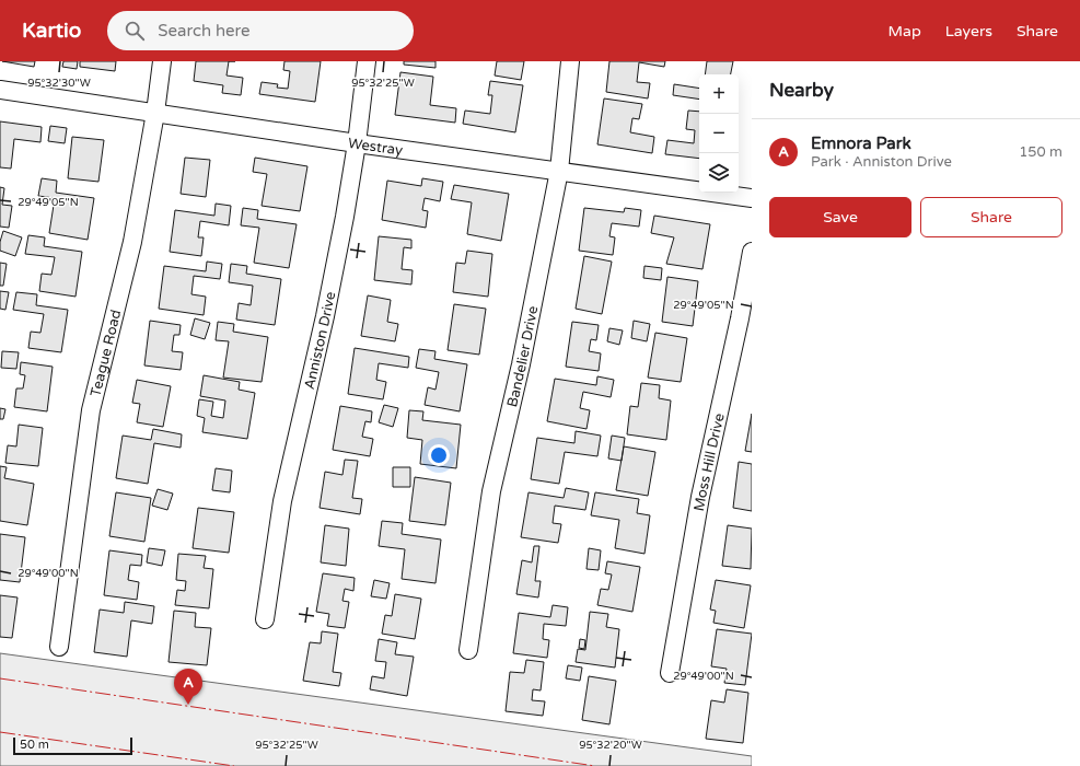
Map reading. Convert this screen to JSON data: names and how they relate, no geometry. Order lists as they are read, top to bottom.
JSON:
{
  "streets": {
    "street": [
      "Westray",
      "Anniston Drive",
      "Teague Road",
      "Bandelier Drive",
      "Moss Hill Drive"
    ]
  },
  "crossings": [
    ["Westray", "Anniston Drive"],
    ["Westray", "Teague Road"],
    ["Westray", "Bandelier Drive"]
  ],
  "scale_bar": "50 m",
  "page": {
    "header": "Kartio",
    "search": "Search here",
    "nav": ["Map", "Layers", "Share"],
    "heading": "Nearby",
    "map_buttons": ["+", "−"],
    "list": [
      {
        "mark": "A",
        "name": "Emnora Park",
        "note": "Park · Anniston Drive",
        "value": "150 m"
      }
    ],
    "buttons": ["Save", "Share"],
    "pins": "A",
    "scale": "50 m"
  },
  "coordinates": [
    "95°32'30\"W",
    "95°32'25\"W",
    "29°49'05\"N",
    "29°49'00\"N",
    "95°32'20\"W"
  ]
}
